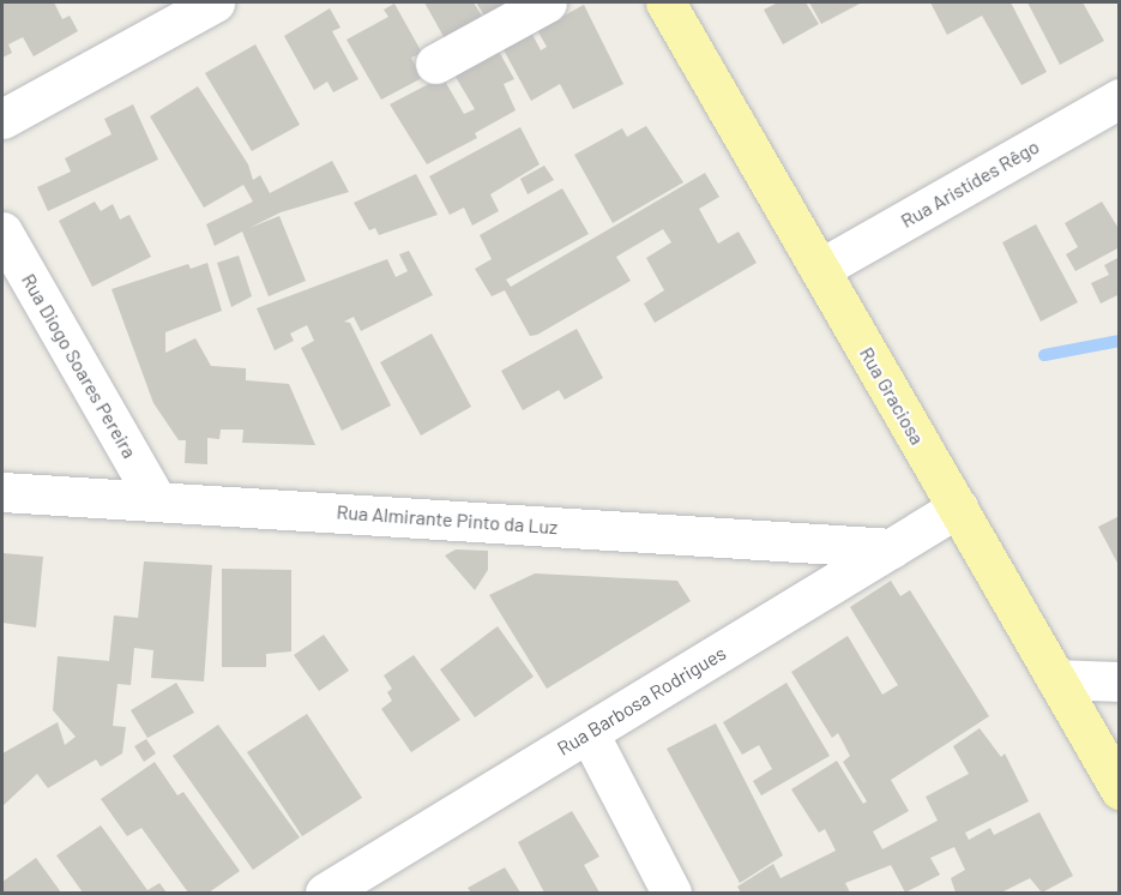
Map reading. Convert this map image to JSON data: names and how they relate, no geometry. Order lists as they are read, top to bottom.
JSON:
{
  "streets": {
    "main road": ["Rua Graciosa"],
    "street": [
      "Rua Aristídes Rêgo",
      "Rua Diogo Soares Pereira",
      "Rua Almirante Pinto da Luz",
      "Rua Barbosa Rodrigues"
    ]
  },
  "crossings": [
    ["Rua Aristídes Rêgo", "Rua Graciosa"],
    ["Rua Diogo Soares Pereira", "Rua Almirante Pinto da Luz"],
    ["Rua Graciosa", "Rua Barbosa Rodrigues"],
    ["Rua Almirante Pinto da Luz", "Rua Barbosa Rodrigues"]
  ]
}
